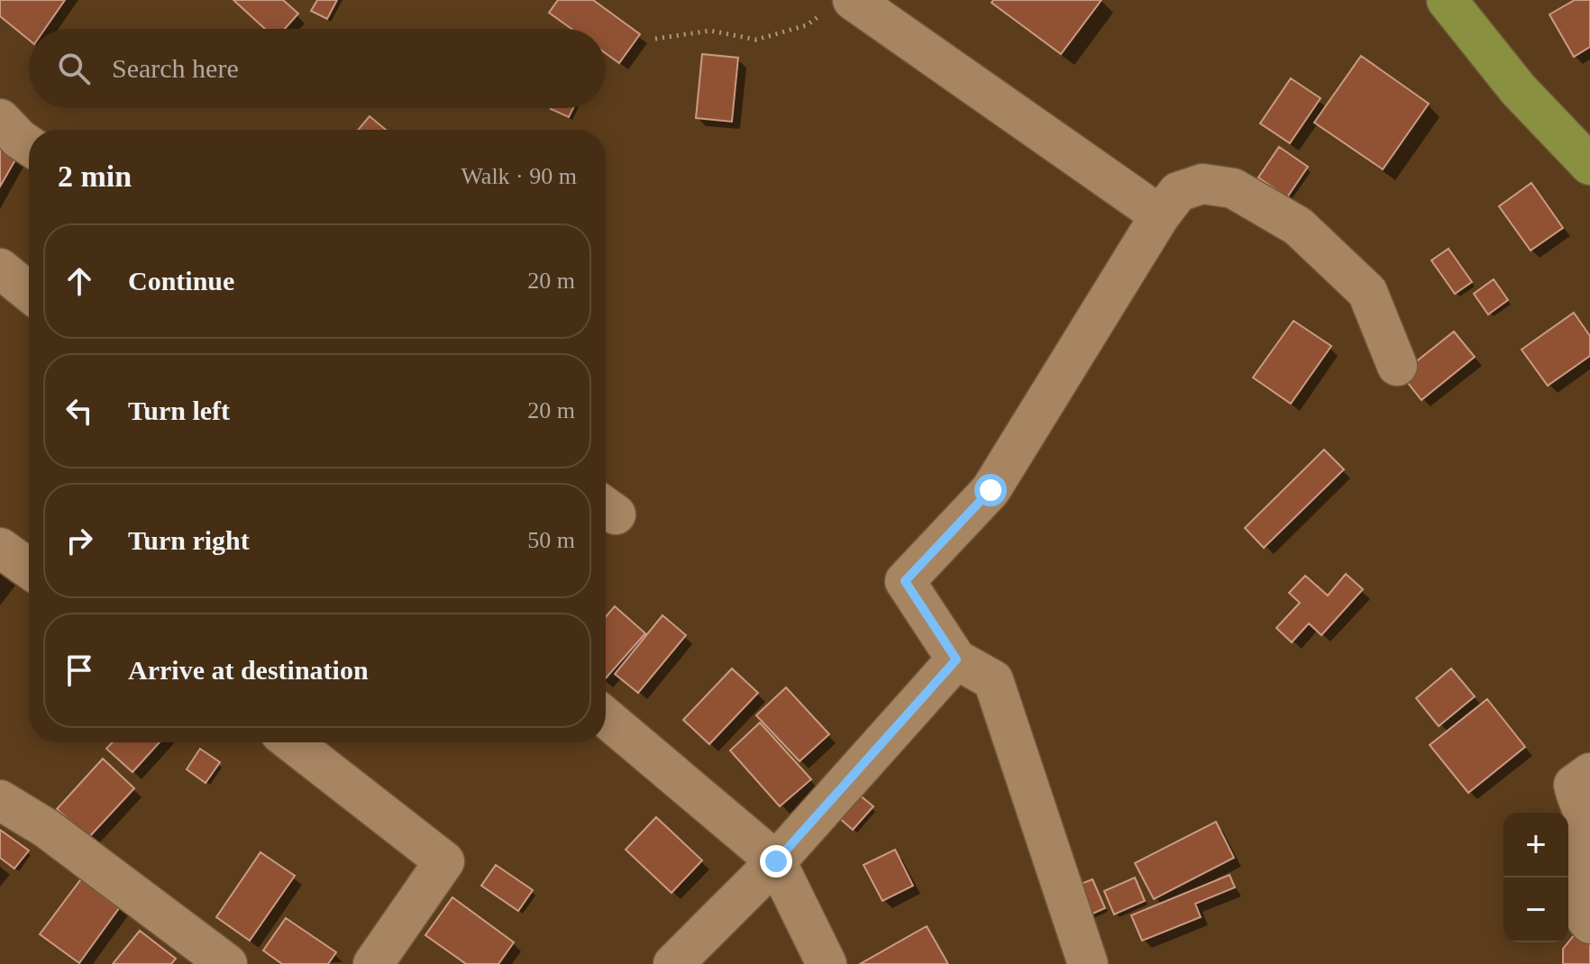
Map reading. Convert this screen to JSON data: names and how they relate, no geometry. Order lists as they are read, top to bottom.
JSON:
{
  "page": {
    "search": "Search here",
    "heading": ["2 min", "Walk · 90 m"],
    "list": [
      ["Continue", "20 m"],
      ["Turn left", "20 m"],
      ["Turn right", "50 m"],
      "Arrive at destination"
    ],
    "map_buttons": ["+", "−"]
  }
}
